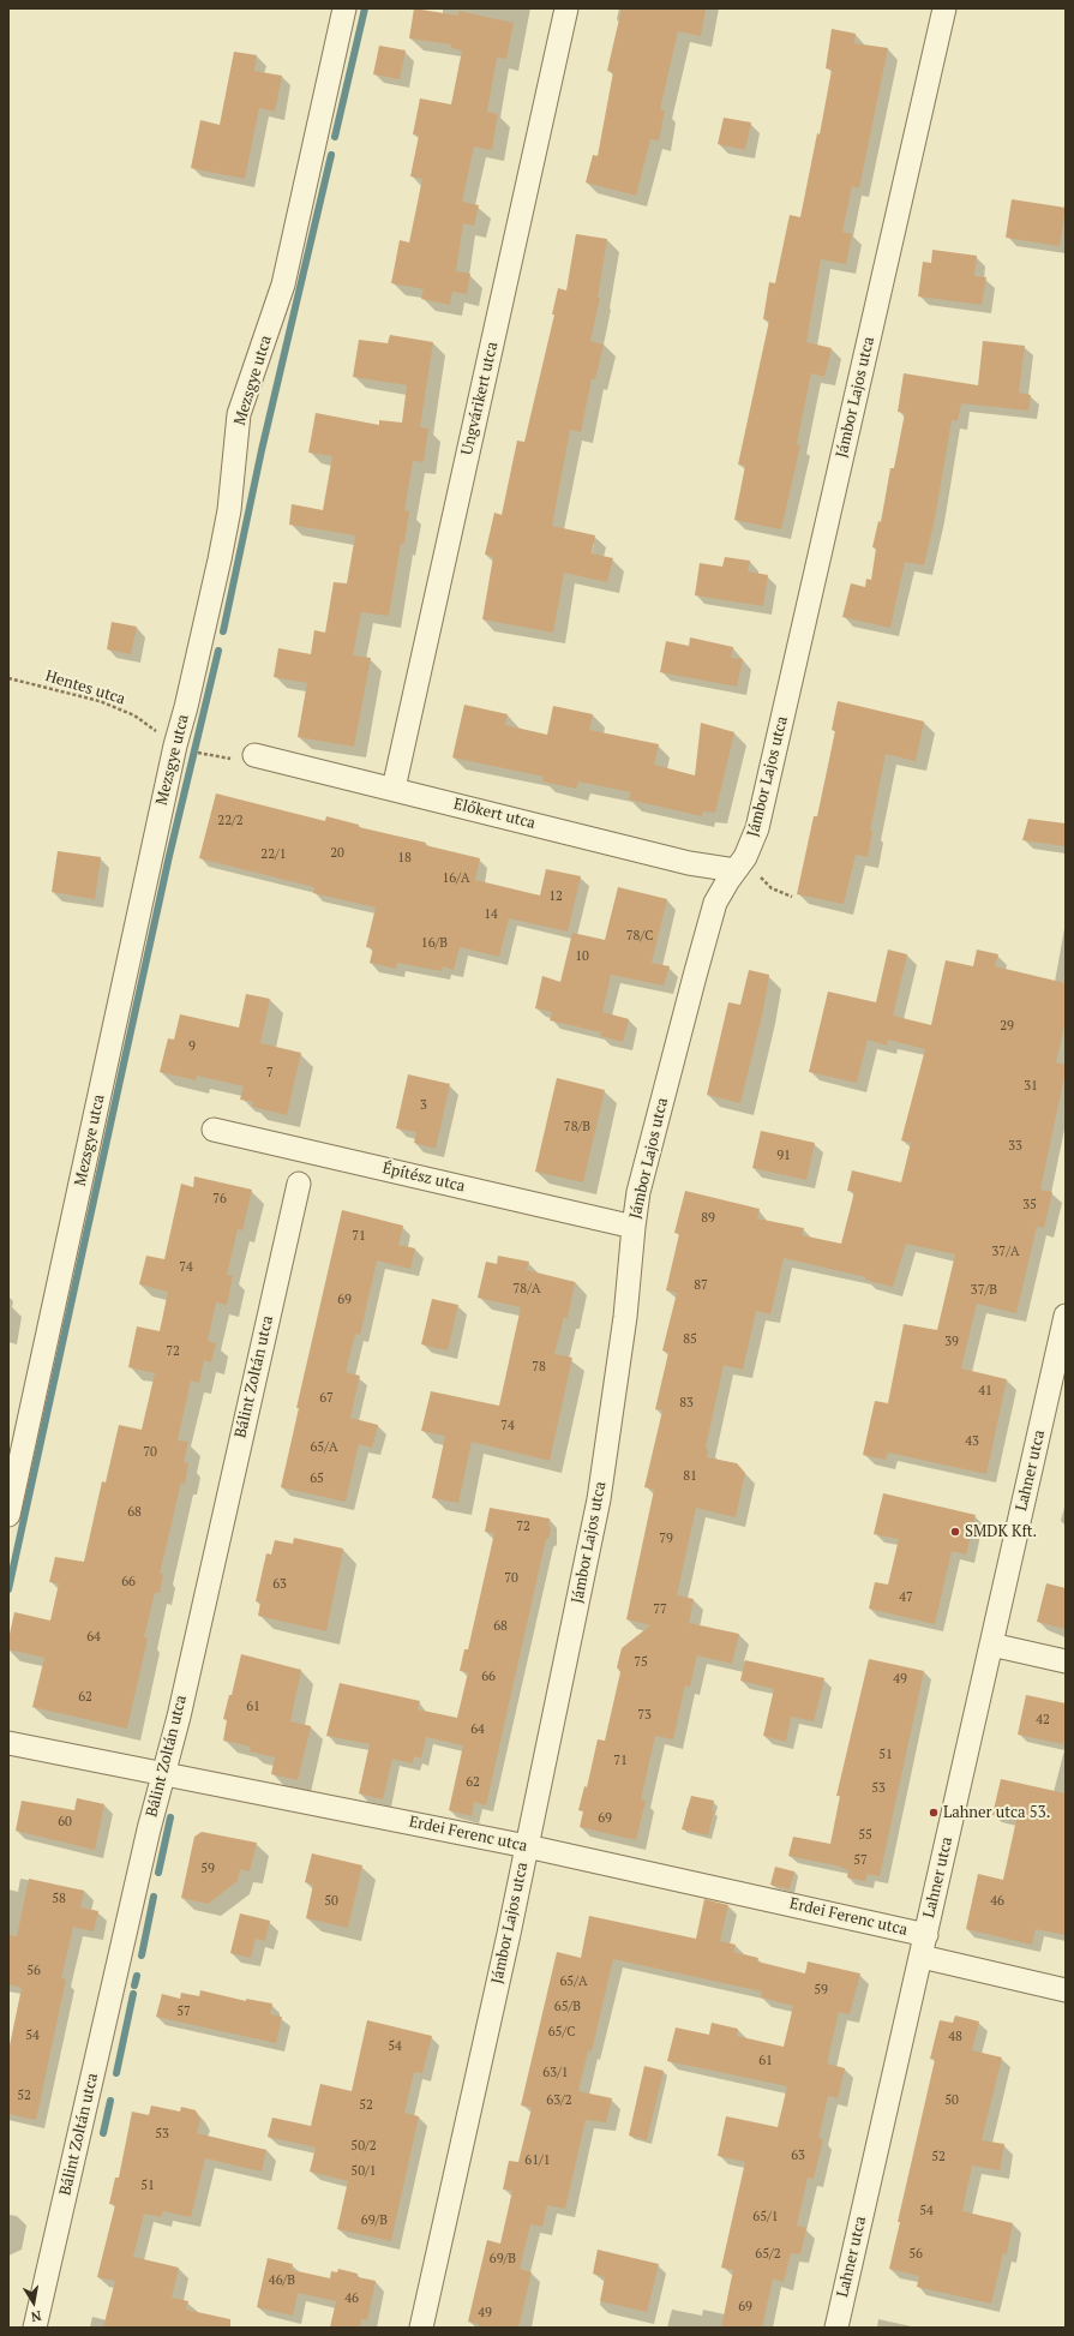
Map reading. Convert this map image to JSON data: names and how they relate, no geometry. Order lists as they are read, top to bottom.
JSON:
{
  "streets": {
    "street": [
      "Mezsgye utca",
      "Jámbor Lajos utca",
      "Ungvárikert utca",
      "Előkert utca",
      "Építész utca",
      "Bálint Zoltán utca",
      "Lahner utca",
      "Erdei Ferenc utca"
    ],
    "path": ["Hentes utca"]
  },
  "crossings": [
    ["Mezsgye utca", "Hentes utca"],
    ["Jámbor Lajos utca", "Előkert utca"],
    ["Jámbor Lajos utca", "Építész utca"],
    ["Jámbor Lajos utca", "Erdei Ferenc utca"],
    ["Ungvárikert utca", "Előkert utca"],
    ["Bálint Zoltán utca", "Erdei Ferenc utca"],
    ["Lahner utca", "Erdei Ferenc utca"]
  ],
  "places": ["SMDK Kft.", "Lahner utca 53."],
  "house_numbers": [
    "22/2",
    "20",
    "22/1",
    "18",
    "16/A",
    "12",
    "14",
    "78/C",
    "16/B",
    "10",
    "29",
    "9",
    "7",
    "31",
    "3",
    "78/B",
    "33",
    "91",
    "76",
    "35",
    "89",
    "71",
    "37/A",
    "74",
    "87",
    "78/A",
    "37/B",
    "69",
    "85",
    "39",
    "72",
    "78",
    "41",
    "67",
    "83",
    "74",
    "43",
    "65/A",
    "70",
    "81",
    "65",
    "68",
    "72",
    "79",
    "70",
    "66",
    "63",
    "47",
    "77",
    "68",
    "64",
    "75",
    "66",
    "49",
    "62",
    "61",
    "73",
    "42",
    "64",
    "51",
    "71",
    "62",
    "53",
    "69",
    "60",
    "55",
    "57",
    "59",
    "58",
    "50",
    "46",
    "56",
    "65/A",
    "59",
    "65/B",
    "57",
    "65/C",
    "54",
    "48",
    "54",
    "61",
    "63/1",
    "52",
    "63/2",
    "50",
    "52",
    "53",
    "50/2",
    "63",
    "52",
    "61/1",
    "50/1",
    "51",
    "54",
    "65/1",
    "69/B",
    "65/2",
    "56",
    "69/B",
    "46/B",
    "46",
    "69",
    "49"
  ],
  "north": "bottom"
}
